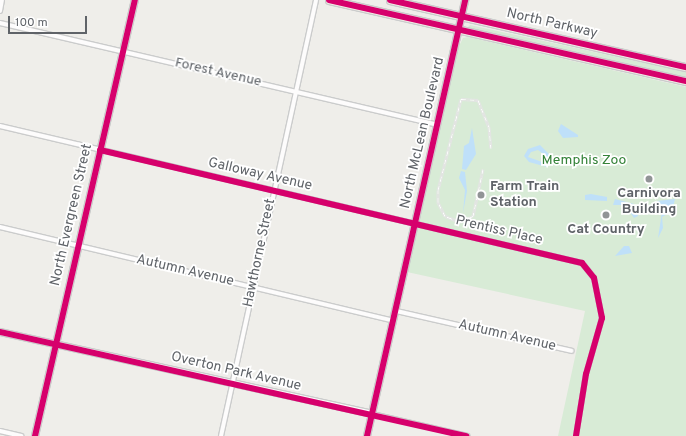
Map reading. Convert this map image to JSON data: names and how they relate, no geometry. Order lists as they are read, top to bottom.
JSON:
{
  "streets": {
    "main road": ["North Parkway"],
    "street": [
      "Forest Avenue",
      "North McLean Boulevard",
      "Galloway Avenue",
      "North Evergreen Street",
      "Prentiss Place",
      "Hawthorne Street",
      "Autumn Avenue",
      "Overton Park Avenue"
    ]
  },
  "crossings": [
    ["North Parkway", "North McLean Boulevard"],
    ["Forest Avenue", "North McLean Boulevard"],
    ["Forest Avenue", "North Evergreen Street"],
    ["Forest Avenue", "Hawthorne Street"],
    ["North McLean Boulevard", "Galloway Avenue"],
    ["North McLean Boulevard", "Prentiss Place"],
    ["North McLean Boulevard", "Autumn Avenue"],
    ["North McLean Boulevard", "Overton Park Avenue"],
    ["Galloway Avenue", "North Evergreen Street"],
    ["Galloway Avenue", "Prentiss Place"],
    ["Galloway Avenue", "Hawthorne Street"],
    ["North Evergreen Street", "Autumn Avenue"],
    ["North Evergreen Street", "Overton Park Avenue"],
    ["Hawthorne Street", "Autumn Avenue"],
    ["Hawthorne Street", "Overton Park Avenue"]
  ],
  "parks": ["Memphis Zoo"],
  "places": ["Carnivora Building", "Farm Train Station", "Cat Country"],
  "scale_bar": "100 m"
}
